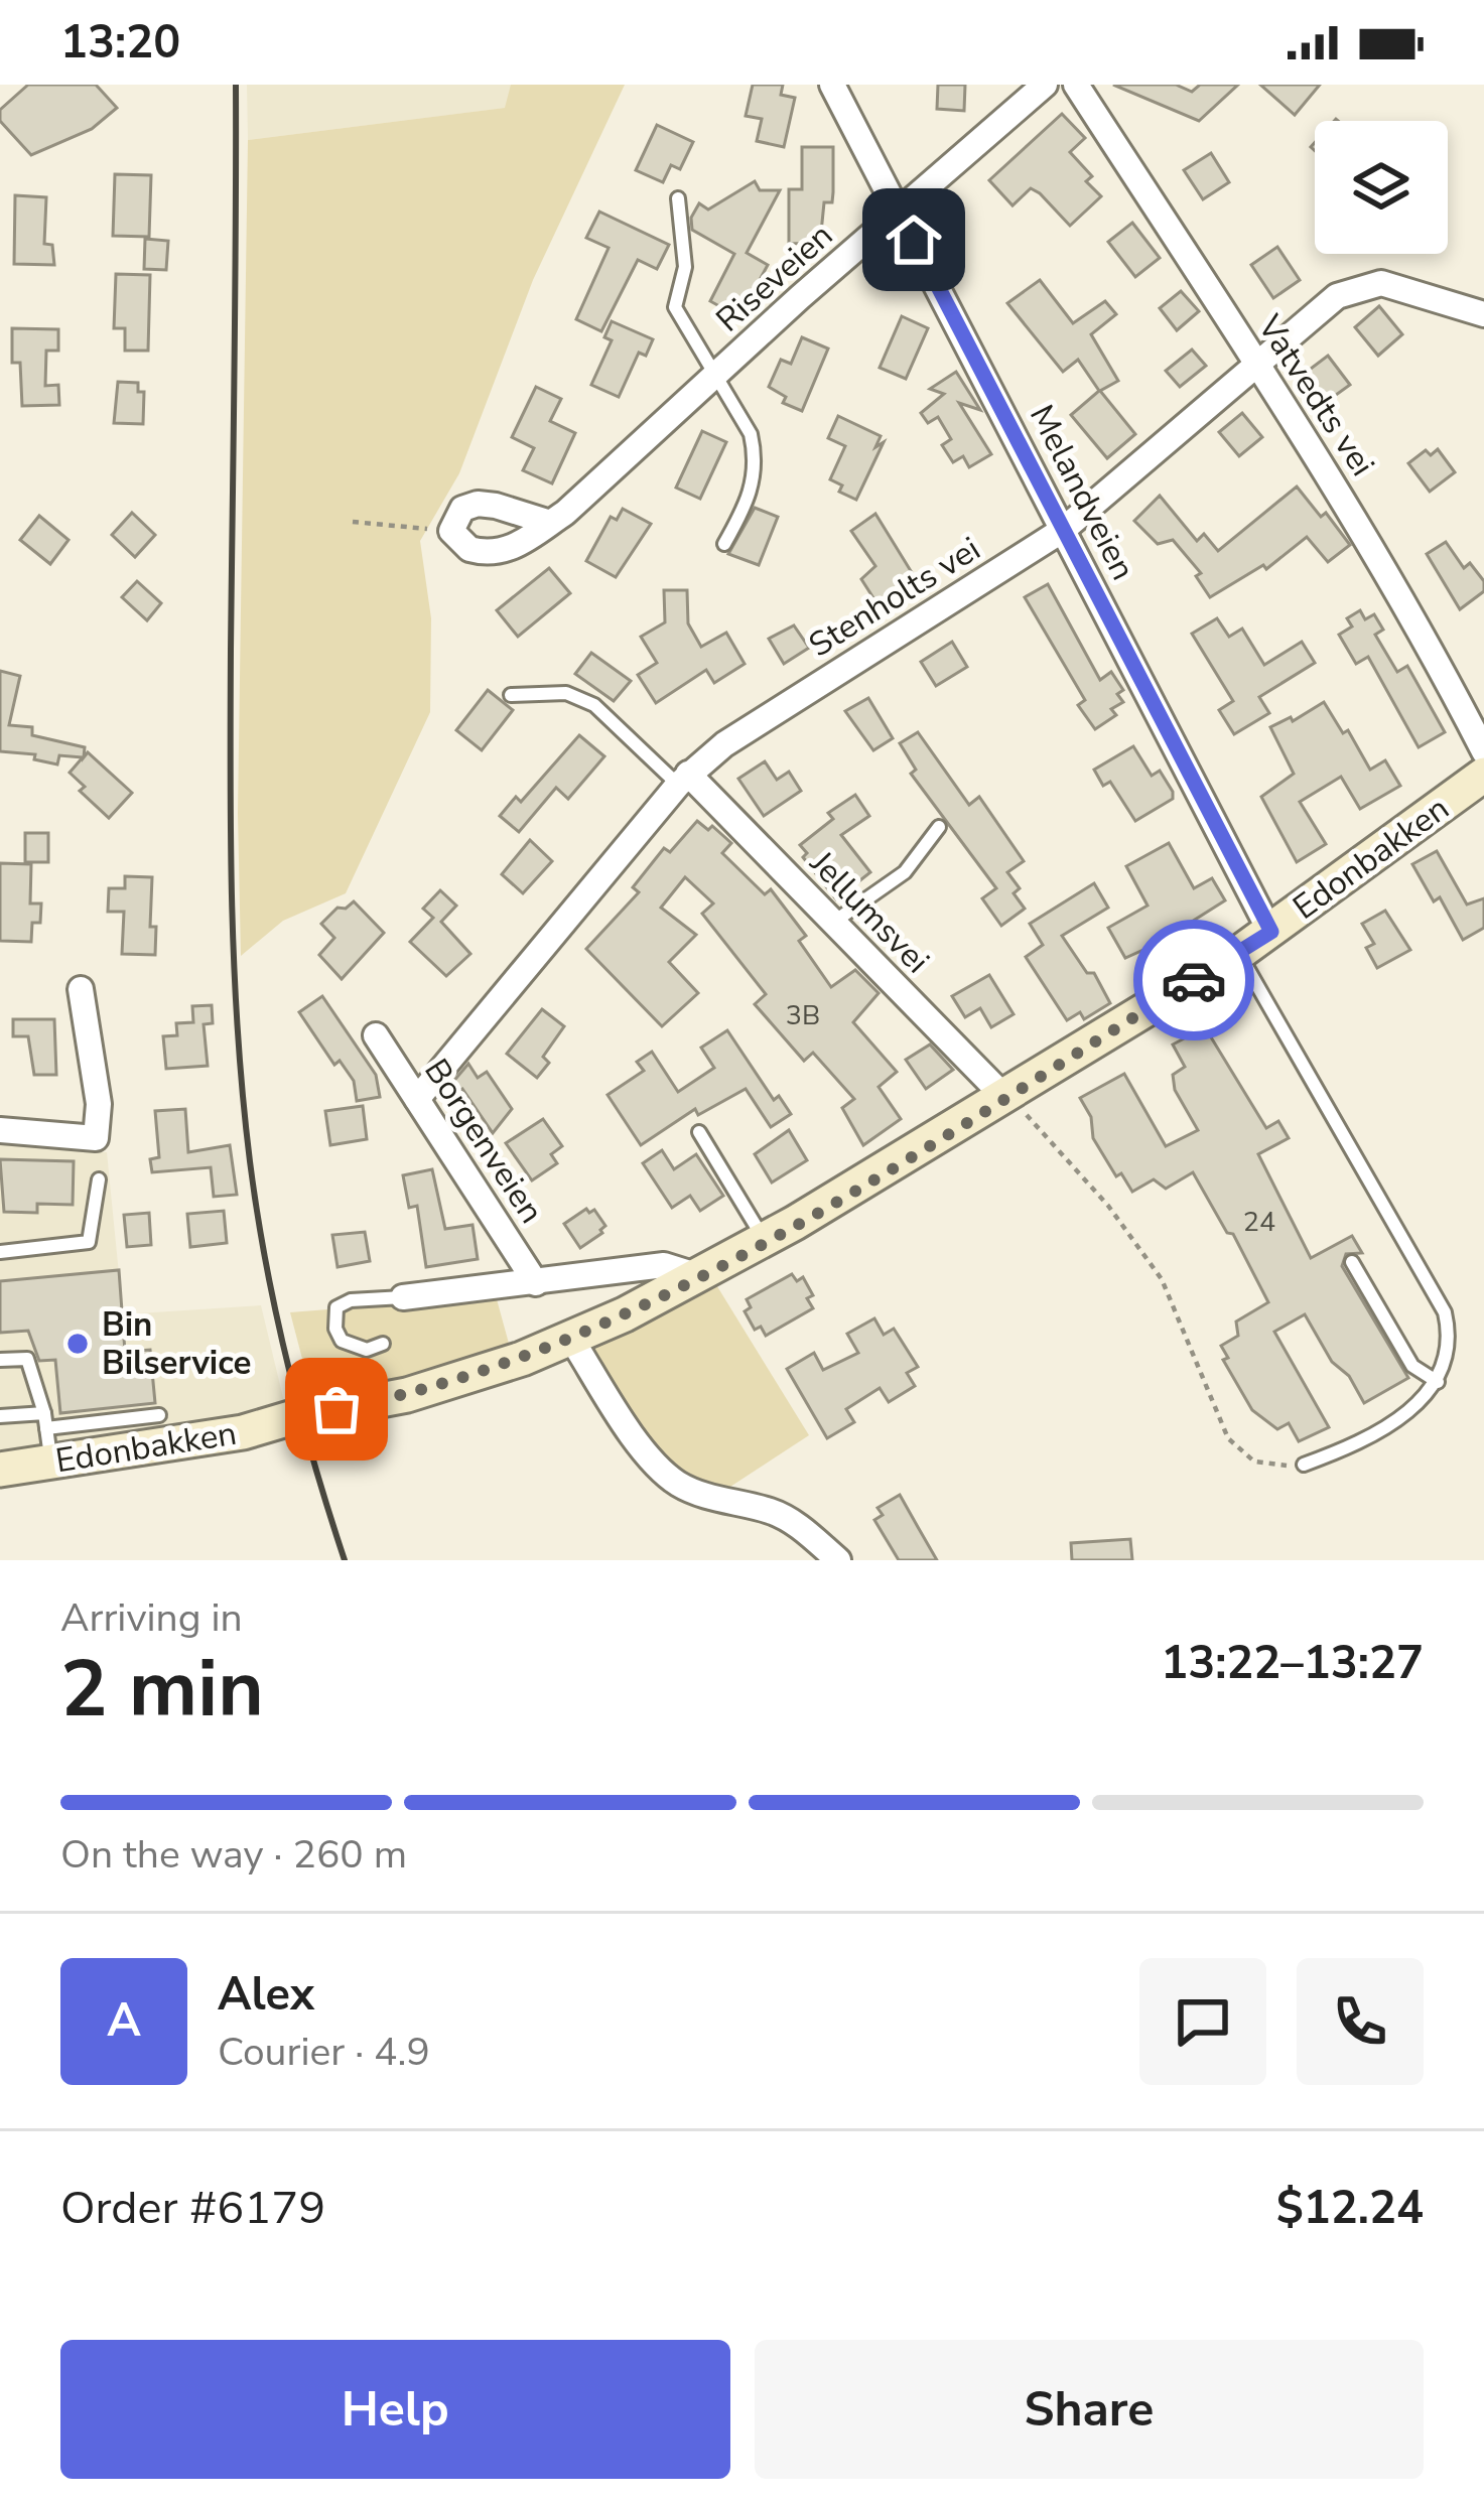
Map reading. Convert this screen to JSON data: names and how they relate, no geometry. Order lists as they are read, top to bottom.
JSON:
{
  "streets": {
    "street": [
      "Riseveien",
      "Vatvedts vei",
      "Melandveien",
      "Stenholts vei",
      "Edonbakken",
      "Jellumsvei",
      "Borgenveien"
    ]
  },
  "crossings": [
    ["Riseveien", "Melandveien"],
    ["Vatvedts vei", "Stenholts vei"],
    ["Melandveien", "Stenholts vei"],
    ["Melandveien", "Edonbakken"],
    ["Stenholts vei", "Jellumsvei"],
    ["Stenholts vei", "Borgenveien"],
    ["Edonbakken", "Jellumsvei"]
  ],
  "places": ["Bin Bilservice"],
  "house_numbers": ["3B", "24"],
  "page": {
    "status": "13:20",
    "heading": ["2 min", "Arriving in", "13:22–13:27"],
    "panel": [
      "Alex",
      "Courier · 4.9",
      "Order #6179",
      "$12.24"
    ],
    "bar": "On the way · 260 m",
    "round": "A",
    "buttons": ["Help", "Share"]
  }
}
